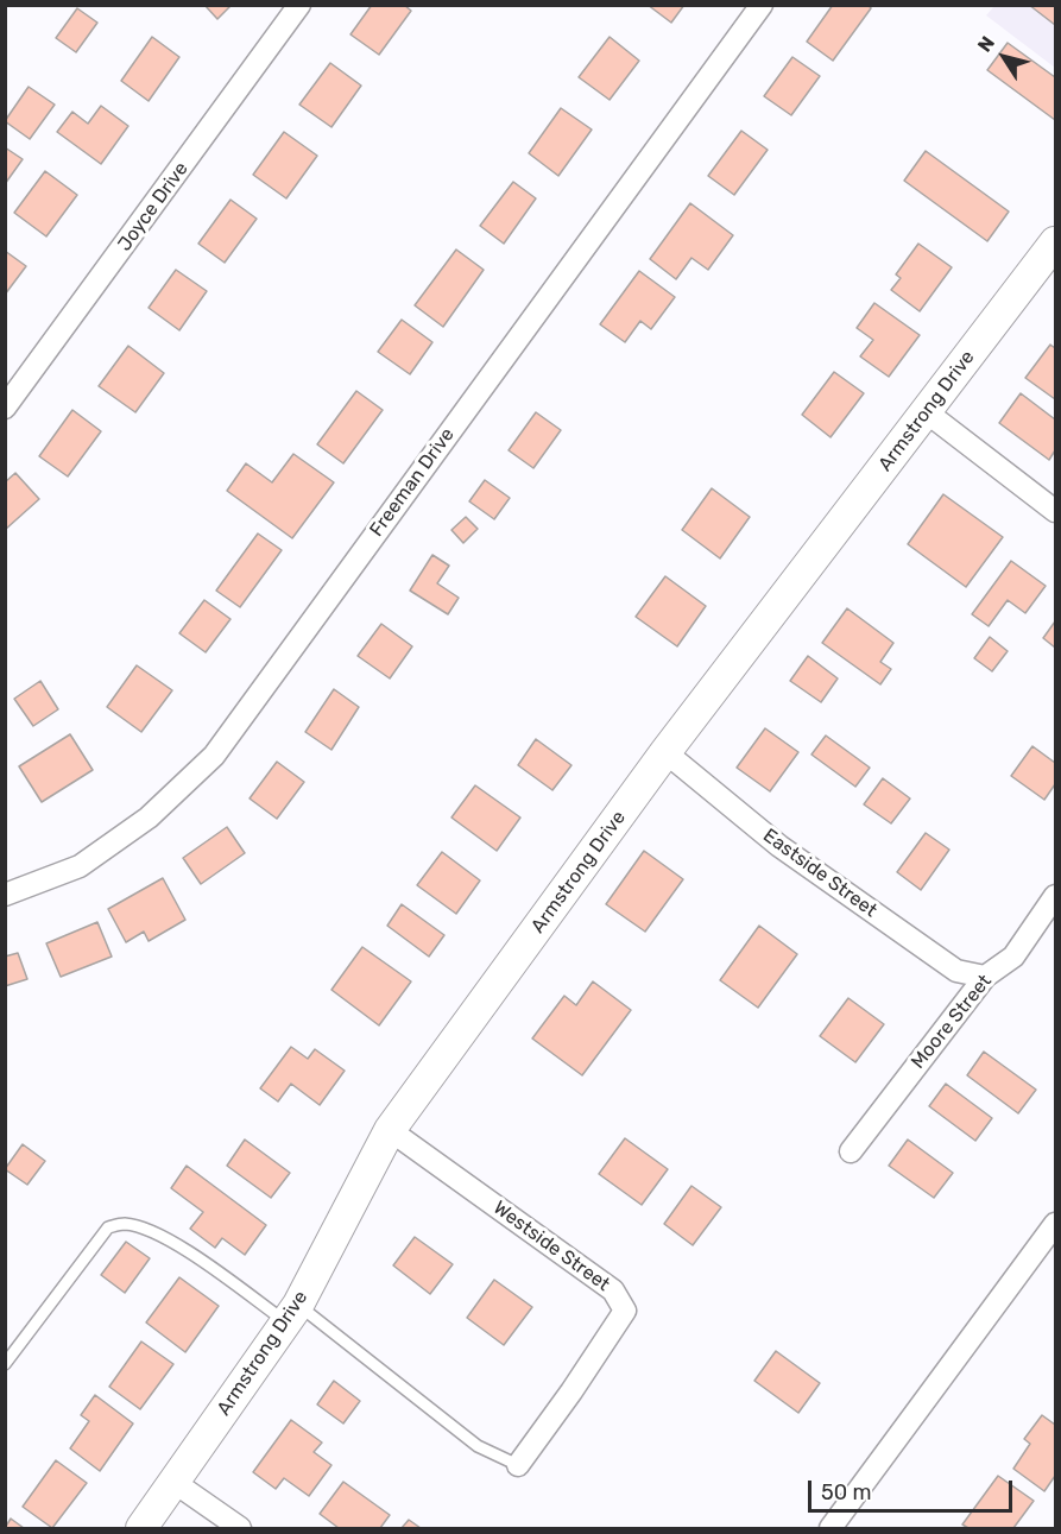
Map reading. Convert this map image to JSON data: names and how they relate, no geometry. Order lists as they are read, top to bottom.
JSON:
{
  "streets": {
    "street": [
      "Joyce Drive",
      "Armstrong Drive",
      "Freeman Drive",
      "Eastside Street",
      "Moore Street",
      "Westside Street"
    ]
  },
  "crossings": [
    ["Armstrong Drive", "Eastside Street"],
    ["Armstrong Drive", "Westside Street"],
    ["Eastside Street", "Moore Street"]
  ],
  "scale_bar": "50 m",
  "north": "top left"
}
